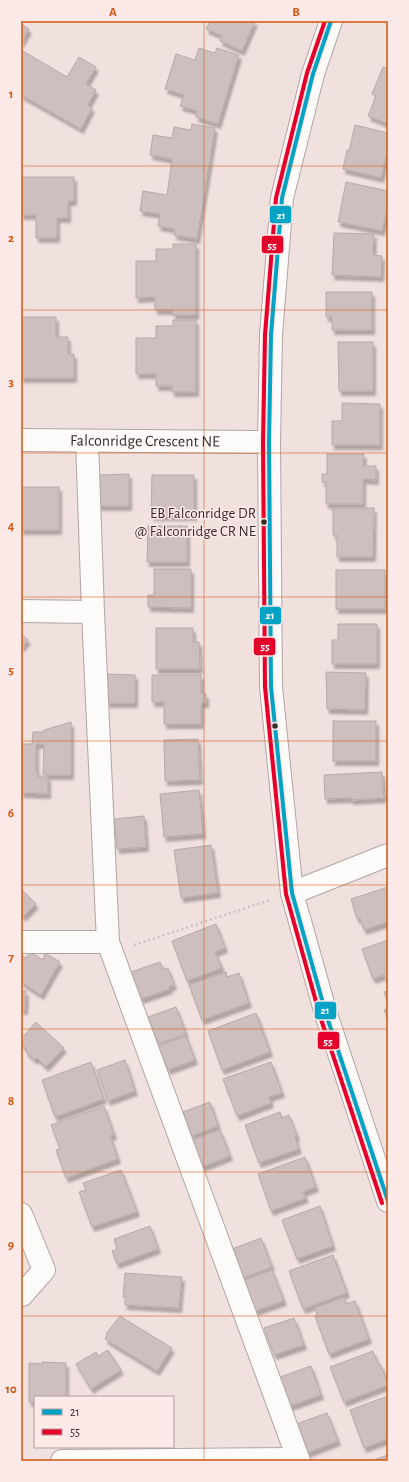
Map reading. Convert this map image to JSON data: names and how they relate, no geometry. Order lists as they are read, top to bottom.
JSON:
{
  "streets": {
    "street": ["Falconridge Crescent NE"]
  },
  "places": ["EB Falconridge DR @ Falconridge CR NE"],
  "lines": ["transit line 21", "transit line 55"],
  "legend": ["21", "55"],
  "grid": {
    "columns": ["A", "B"],
    "rows": [
      "1",
      "2",
      "3",
      "4",
      "5",
      "6",
      "7",
      "8",
      "9",
      "10"
    ]
  }
}
